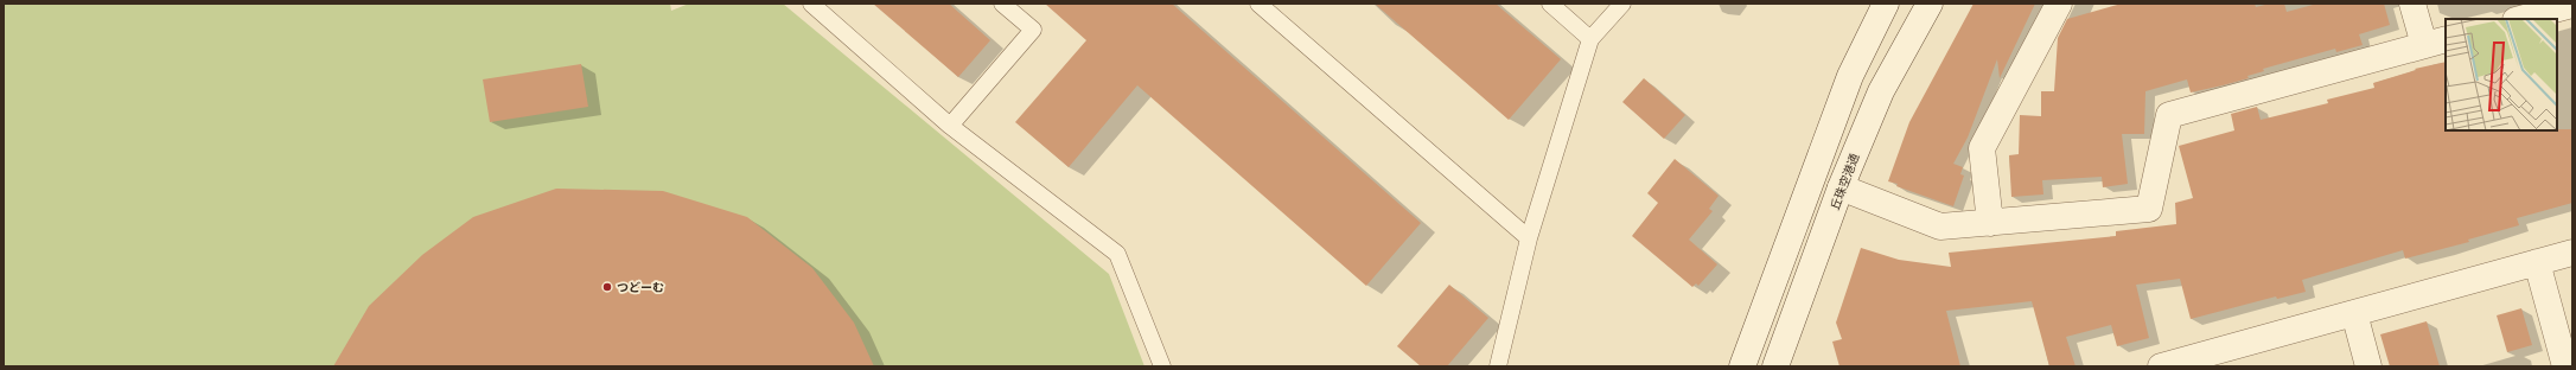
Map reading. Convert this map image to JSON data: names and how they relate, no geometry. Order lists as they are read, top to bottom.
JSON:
{
  "streets": {
    "street": ["丘珠空港通"]
  },
  "places": ["つどーむ"]
}
